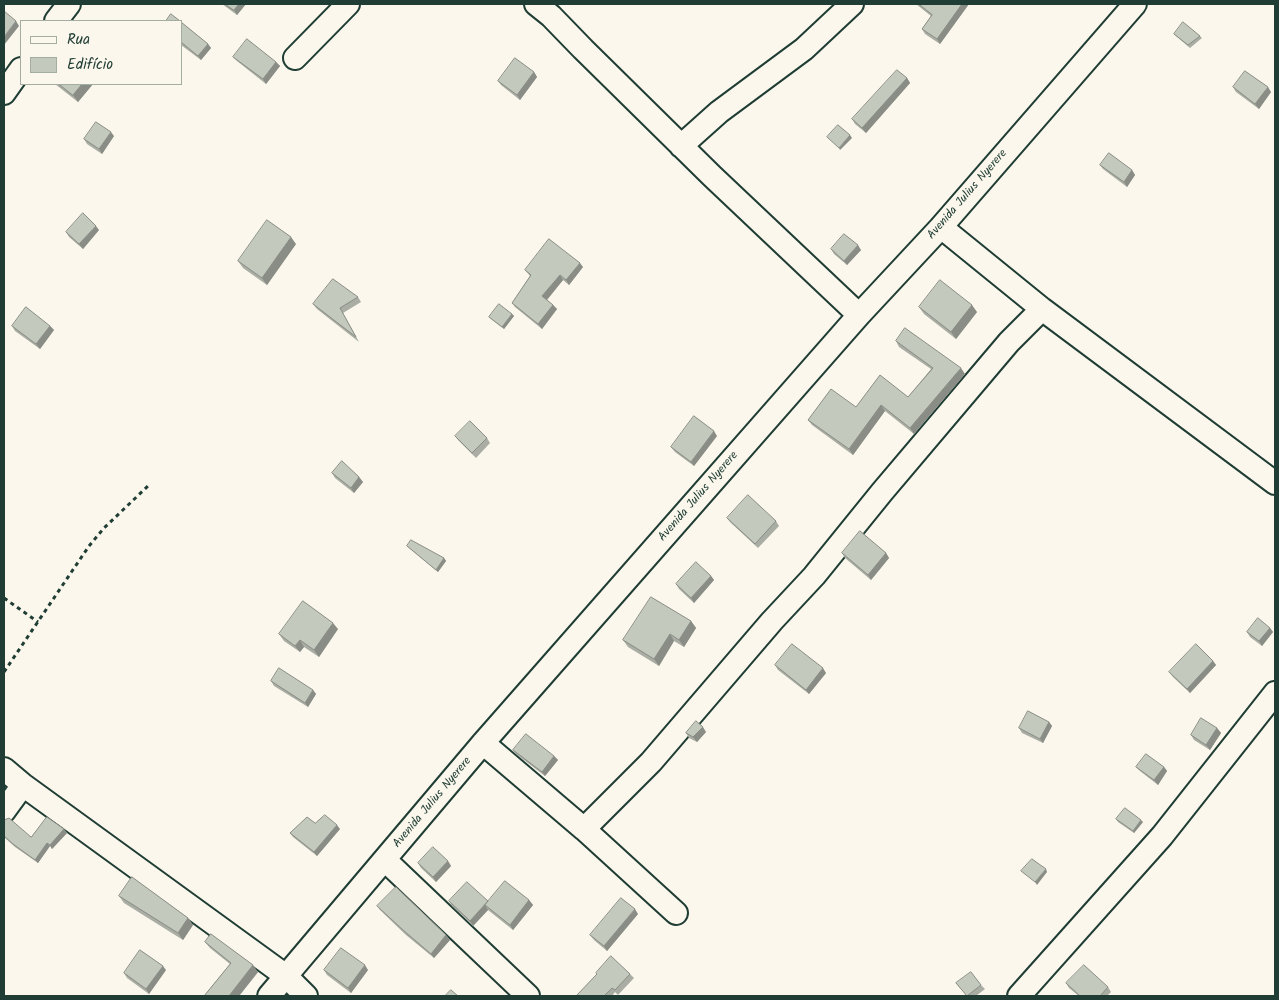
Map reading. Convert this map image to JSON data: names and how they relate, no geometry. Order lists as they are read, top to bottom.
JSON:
{
  "streets": {
    "street": ["Avenida Julius Nyerere"]
  },
  "legend": ["Rua", "Edifício"]
}
